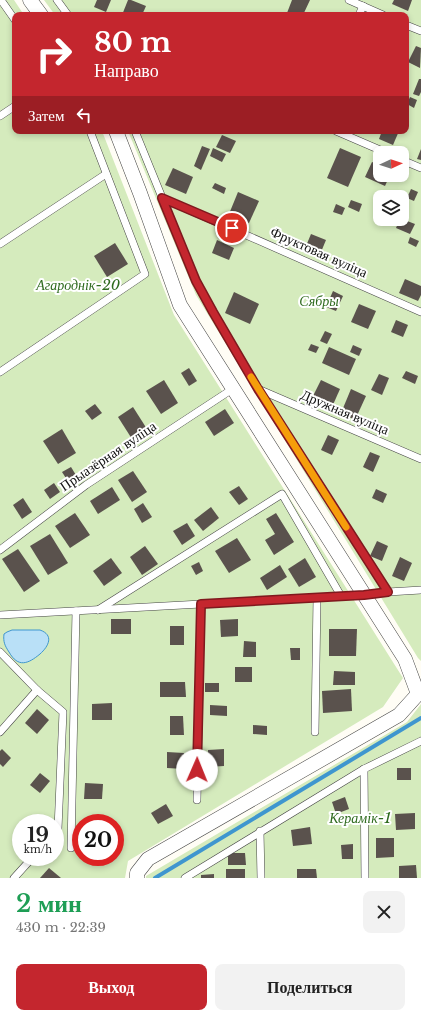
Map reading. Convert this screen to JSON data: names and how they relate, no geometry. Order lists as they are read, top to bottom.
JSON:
{
  "streets": {
    "lane": ["Фруктовая вуліца", "Дружная вуліца", "Прыазёрная вуліца"]
  },
  "parks": ["Агароднік-20", "Сябры", "Керамік-1"],
  "north": "right",
  "page": {
    "turn": ["80 m", "Направо"],
    "then": "Затем",
    "speed": "19 km/h",
    "limit": "20",
    "heading": ["2 мин", "430 m · 22:39"],
    "buttons": ["Выход", "Поделиться"]
  }
}
